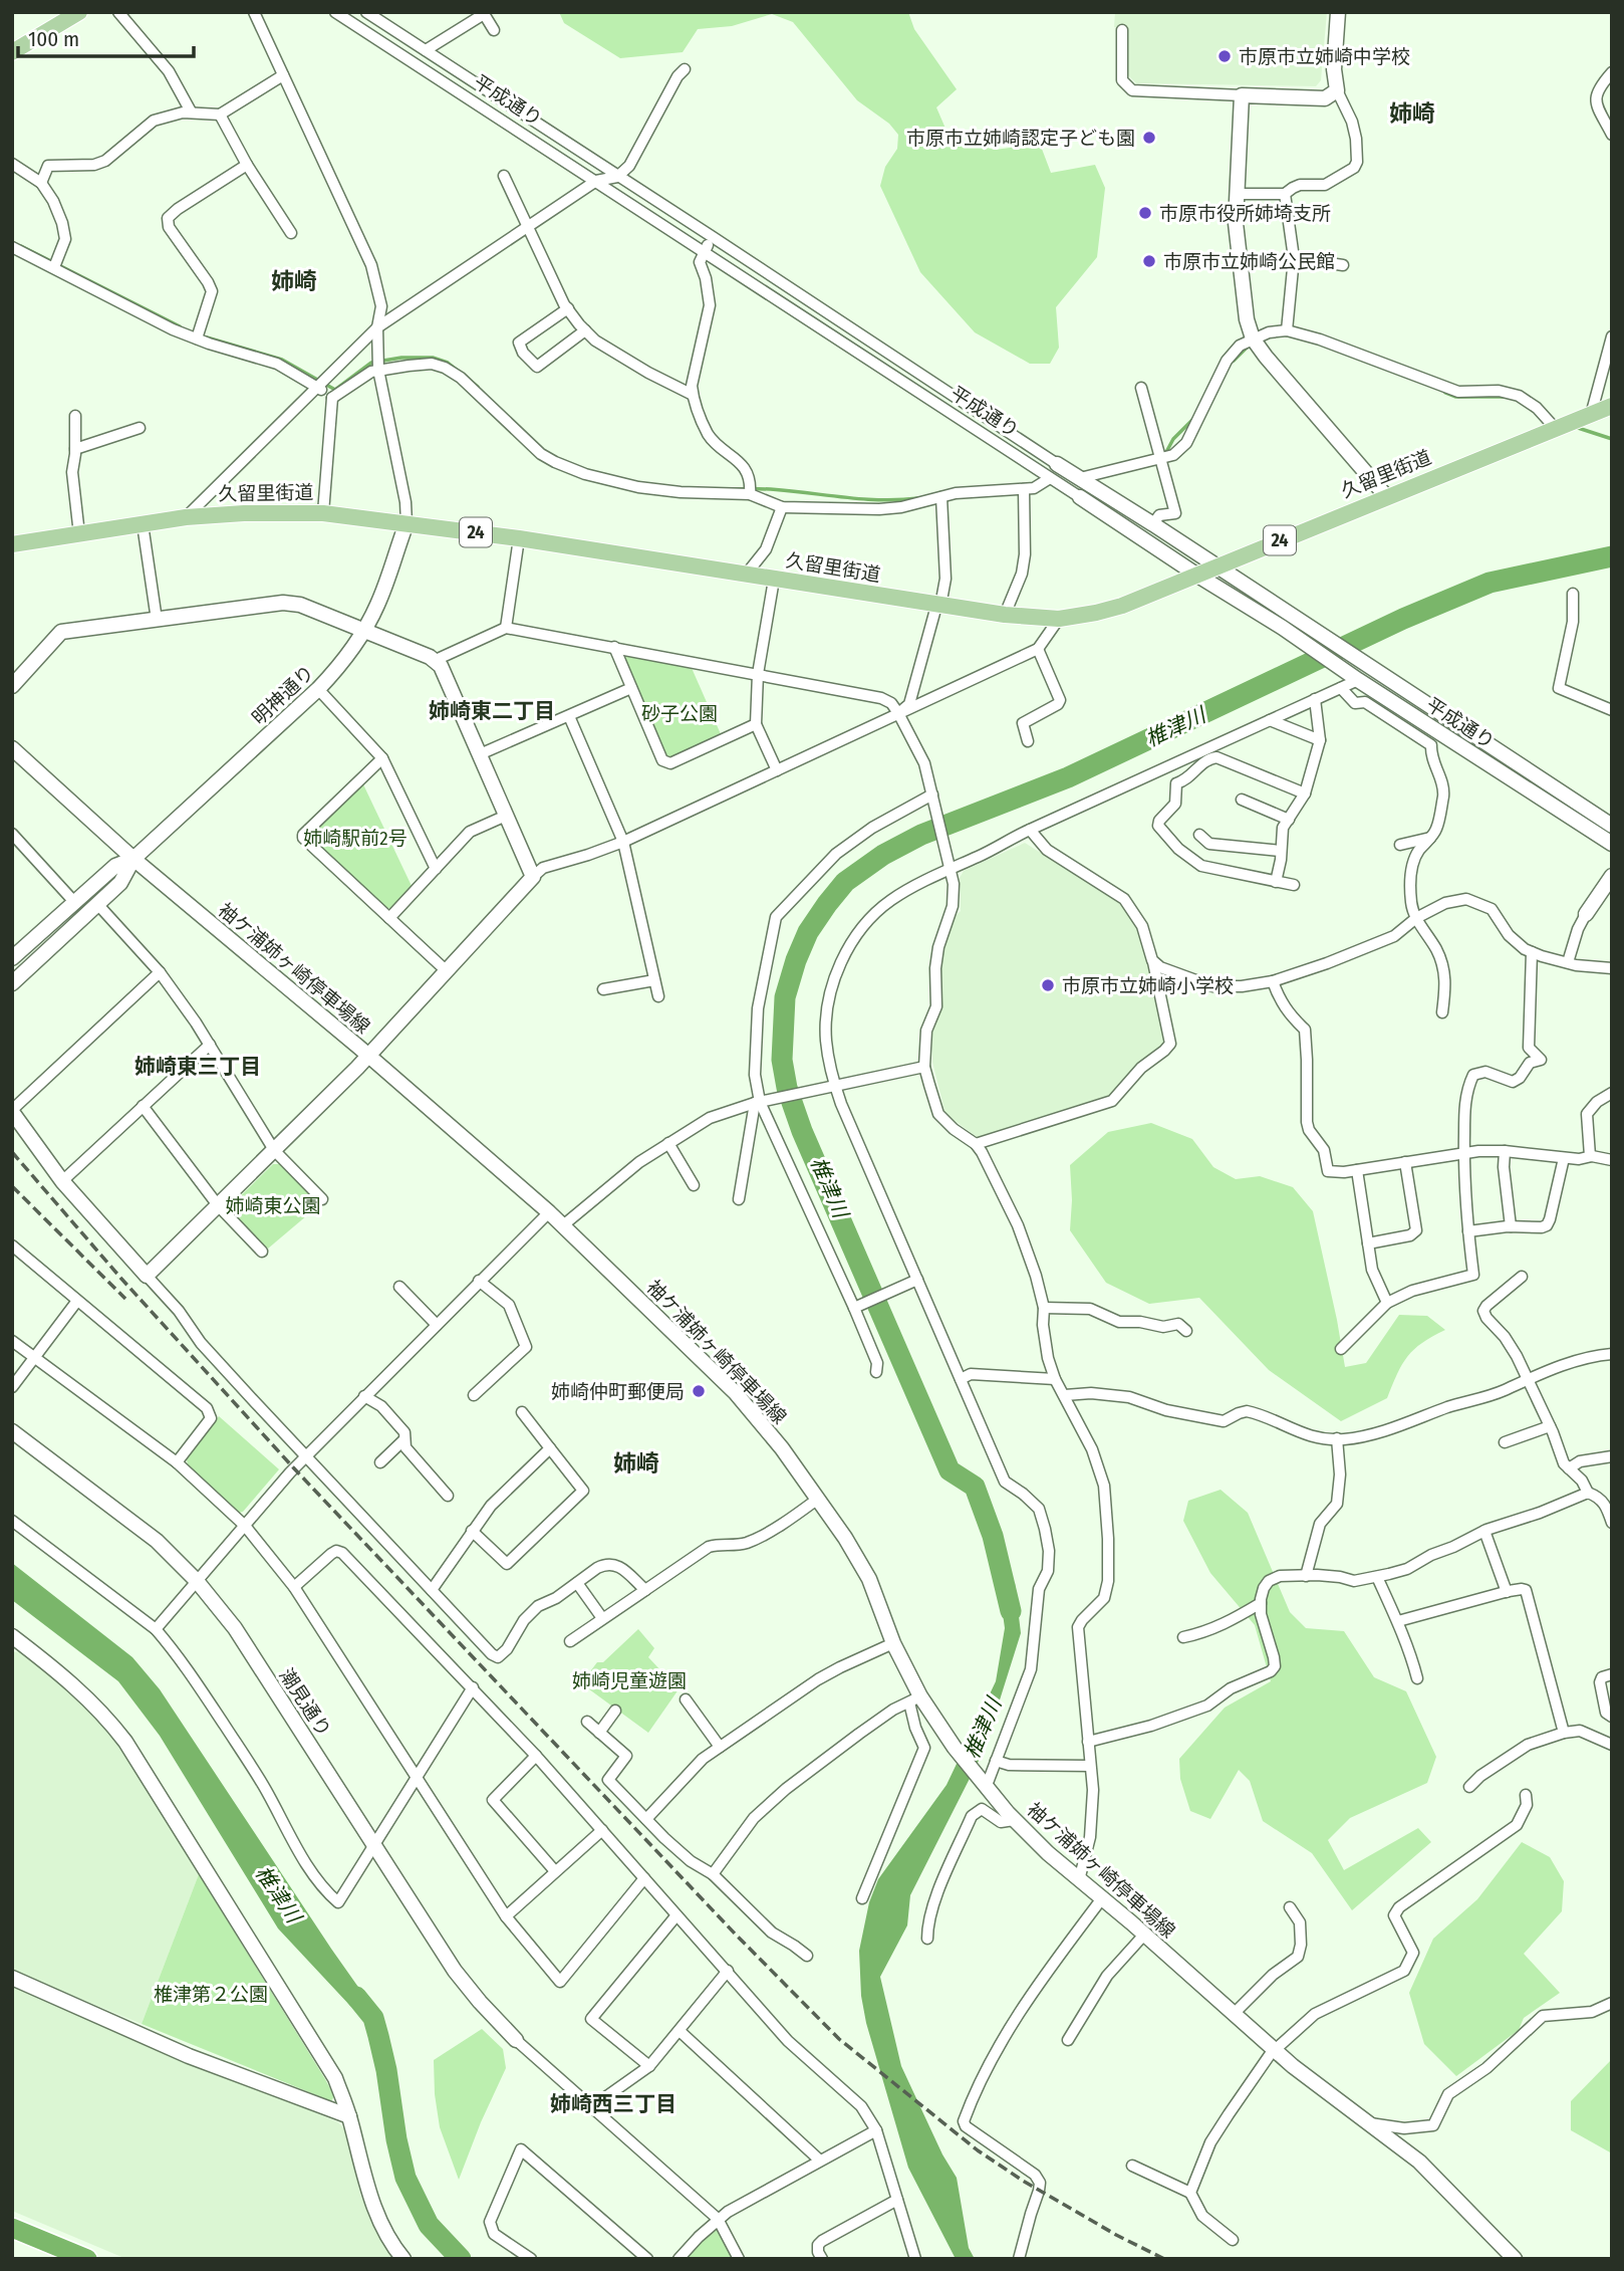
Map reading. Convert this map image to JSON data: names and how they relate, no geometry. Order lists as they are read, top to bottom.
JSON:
{
  "streets": {
    "main road": ["久留里街道", "24"],
    "street": [
      "平成通り",
      "明神通り",
      "袖ケ浦姉ヶ崎停車場線",
      "潮見通り"
    ]
  },
  "crossings": [
    ["平成通り", "久留里街道"],
    ["久留里街道", "明神通り"],
    ["明神通り", "袖ケ浦姉ヶ崎停車場線"]
  ],
  "districts": [
    "姉崎",
    "姉崎",
    "姉崎東二丁目",
    "姉崎東三丁目",
    "姉崎",
    "姉崎西三丁目"
  ],
  "water": ["椎津川"],
  "parks": [
    "砂子公園",
    "姉崎駅前2号",
    "姉崎東公園",
    "姉崎児童遊園",
    "椎津第２公園"
  ],
  "places": [
    "市原市立姉崎中学校",
    "市原市立姉崎認定子ども園",
    "市原市役所姉埼支所",
    "市原市立姉崎公民館",
    "市原市立姉崎小学校",
    "姉崎仲町郵便局"
  ],
  "scale_bar": "100 m"
}
